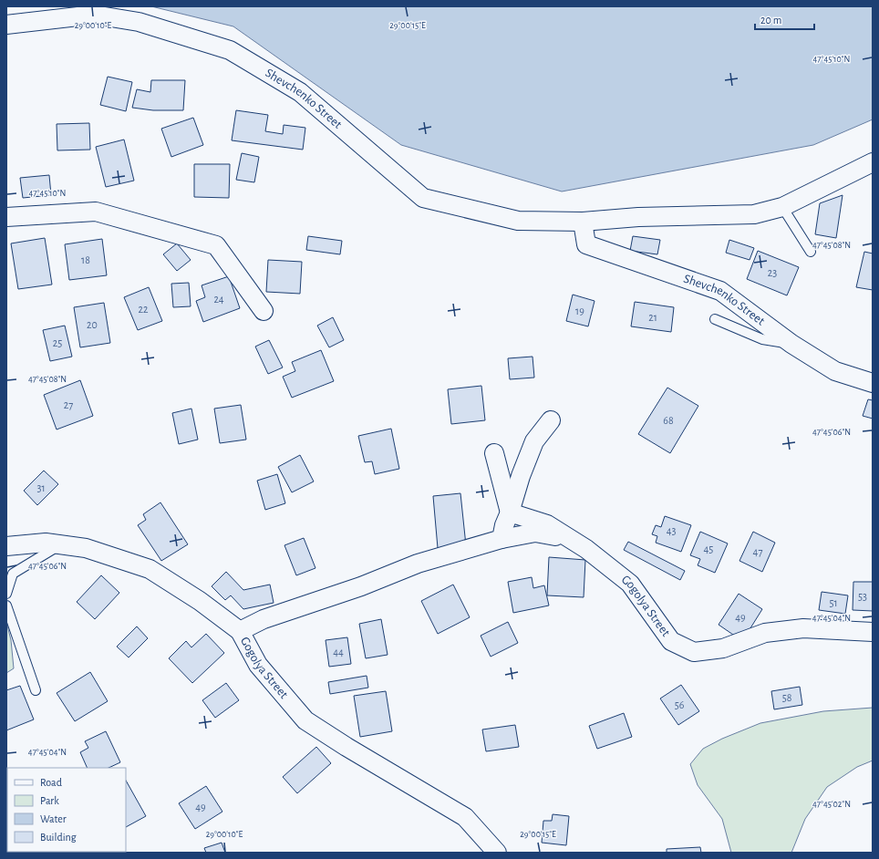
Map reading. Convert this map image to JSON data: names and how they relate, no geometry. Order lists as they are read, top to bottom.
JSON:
{
  "streets": {
    "street": ["Shevchenko Street", "Gogolya Street"]
  },
  "house_numbers": [
    "18",
    "23",
    "24",
    "22",
    "19",
    "21",
    "20",
    "25",
    "27",
    "68",
    "31",
    "43",
    "45",
    "47",
    "53",
    "51",
    "49",
    "44",
    "58",
    "56",
    "49"
  ],
  "legend": [
    "Road",
    "Park",
    "Water",
    "Building"
  ],
  "scale_bar": "20 m",
  "coordinates": [
    "29°00'10\"E",
    "29°00'15\"E",
    "47°45'10\"N",
    "47°45'08\"N",
    "47°45'06\"N",
    "47°45'04\"N",
    "47°45'02\"N"
  ]
}
